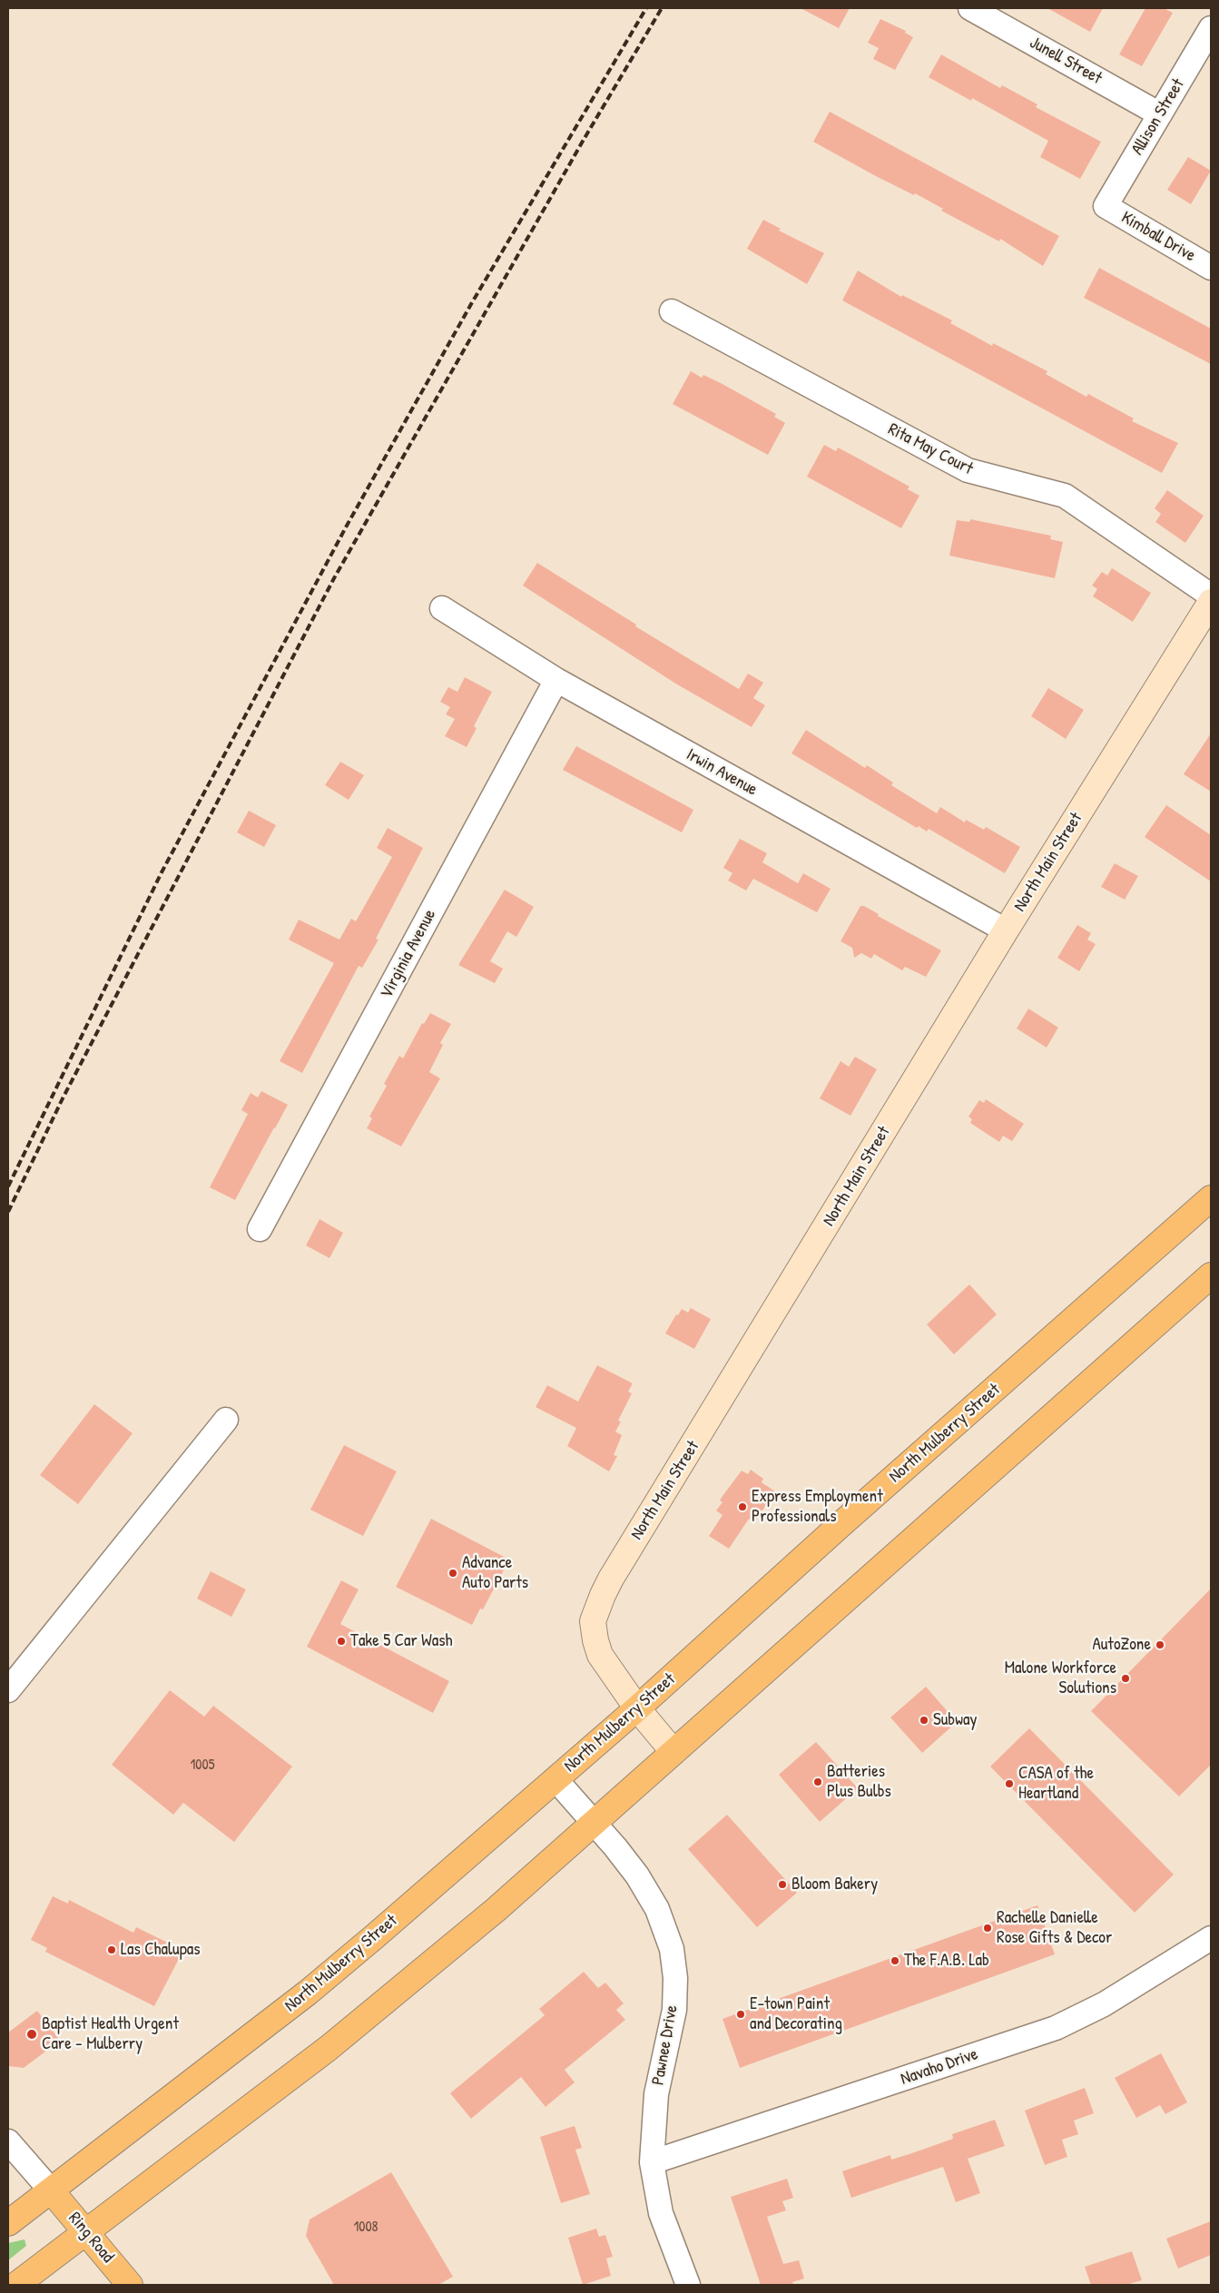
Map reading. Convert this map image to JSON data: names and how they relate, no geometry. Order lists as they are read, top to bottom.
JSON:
{
  "streets": {
    "main road": ["North Mulberry Street", "Ring Road"],
    "street": [
      "Junell Street",
      "Allison Street",
      "Kimball Drive",
      "Rita May Court",
      "Irwin Avenue",
      "North Main Street",
      "Virginia Avenue",
      "Pawnee Drive",
      "Navaho Drive"
    ]
  },
  "crossings": [
    ["Junell Street", "Allison Street"],
    ["Allison Street", "Kimball Drive"],
    ["Rita May Court", "North Main Street"],
    ["Irwin Avenue", "North Main Street"],
    ["Irwin Avenue", "Virginia Avenue"],
    ["North Main Street", "North Mulberry Street"],
    ["North Mulberry Street", "Pawnee Drive"],
    ["North Mulberry Street", "Ring Road"],
    ["Pawnee Drive", "Navaho Drive"]
  ],
  "places": [
    "Express Employment Professionals",
    "Advance Auto Parts",
    "Take 5 Car Wash",
    "AutoZone",
    "Malone Workforce Solutions",
    "Subway",
    "Batteries Plus Bulbs",
    "CASA of the Heartland",
    "Bloom Bakery",
    "Rachelle Danielle Rose Gifts & Decor",
    "Las Chalupas",
    "The F.A.B. Lab",
    "E-town Paint and Decorating",
    "Baptist Health Urgent Care - Mulberry"
  ],
  "house_numbers": ["1005", "1008"]
}
